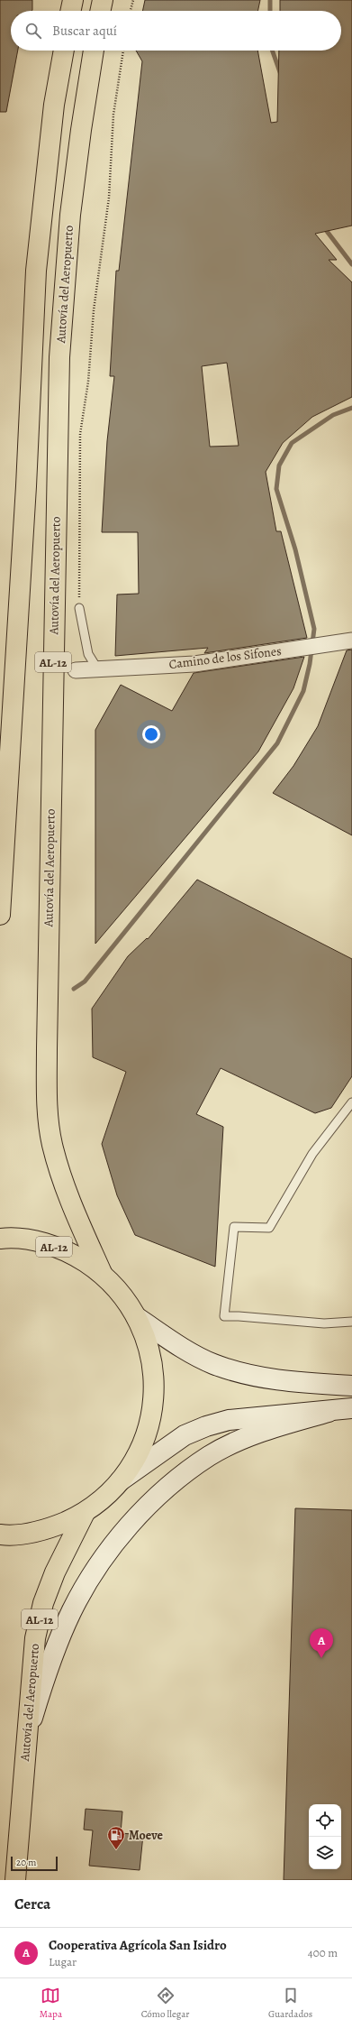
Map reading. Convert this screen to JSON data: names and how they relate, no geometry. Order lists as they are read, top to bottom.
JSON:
{
  "streets": {
    "highway": ["Autovía del Aeropuerto", "AL-12"],
    "street": ["Camino de los Sifones"]
  },
  "crossings": [
    ["Autovía del Aeropuerto", "AL-12"]
  ],
  "places": {
    "fuel station": ["Moeve"]
  },
  "scale_bar": "20 m",
  "page": {
    "search": "Buscar aquí",
    "pins": "A",
    "scale": "20 m",
    "heading": "Cerca",
    "list": [
      {
        "mark": "A",
        "name": "Cooperativa Agrícola San Isidro",
        "note": "Lugar",
        "value": "400 m"
      }
    ],
    "nav": ["Mapa", "Cómo llegar", "Guardados"]
  }
}
